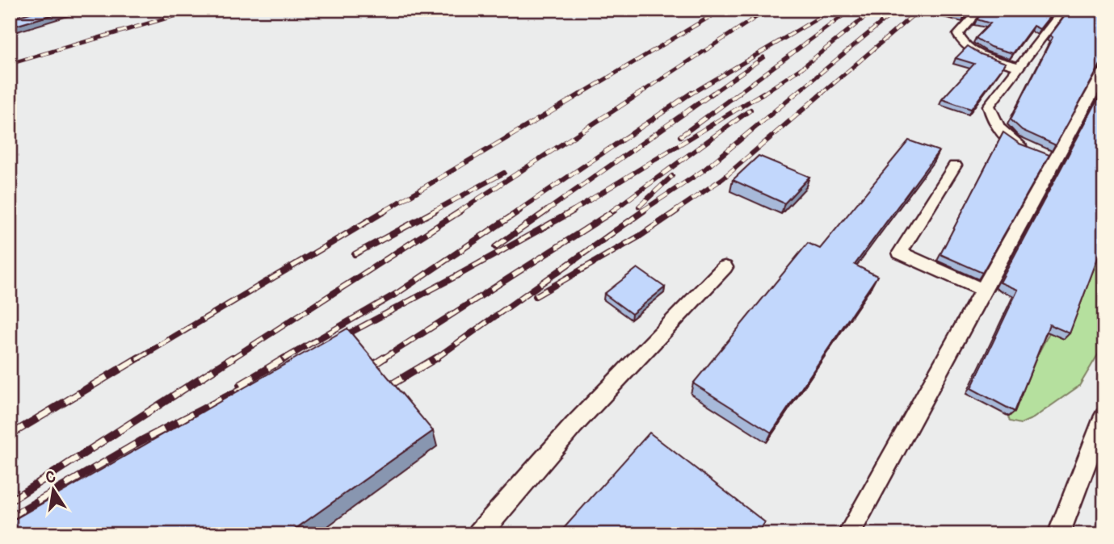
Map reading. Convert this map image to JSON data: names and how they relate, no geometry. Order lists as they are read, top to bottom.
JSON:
{
  "north": "top"
}
